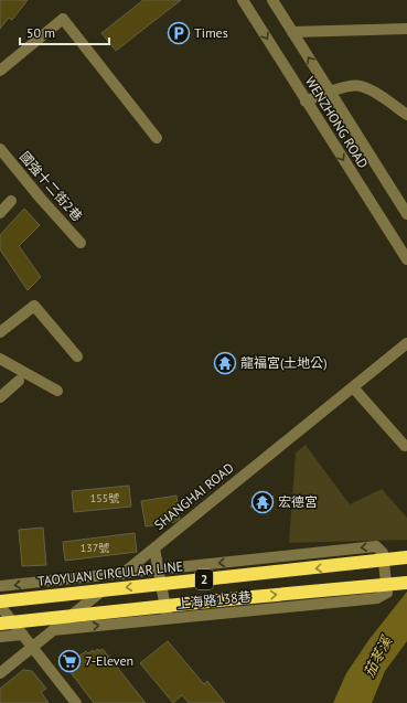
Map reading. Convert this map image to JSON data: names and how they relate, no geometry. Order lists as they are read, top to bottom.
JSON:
{
  "streets": {
    "highway": ["TAOYUAN CIRCULAR LINE", "2"],
    "street": [
      "WENZHONG ROAD",
      "國強十二街2巷",
      "SHANGHAI ROAD",
      "上海路138巷"
    ]
  },
  "crossings": [
    ["SHANGHAI ROAD", "上海路138巷"]
  ],
  "water": ["茄苳溪"],
  "places": {
    "parking": ["Times"],
    "temple": ["龍福宮(土地公)", "宏德宮"],
    "supermarket": ["7-Eleven"]
  },
  "house_numbers": ["155號", "137號"],
  "scale_bar": "50 m"
}
